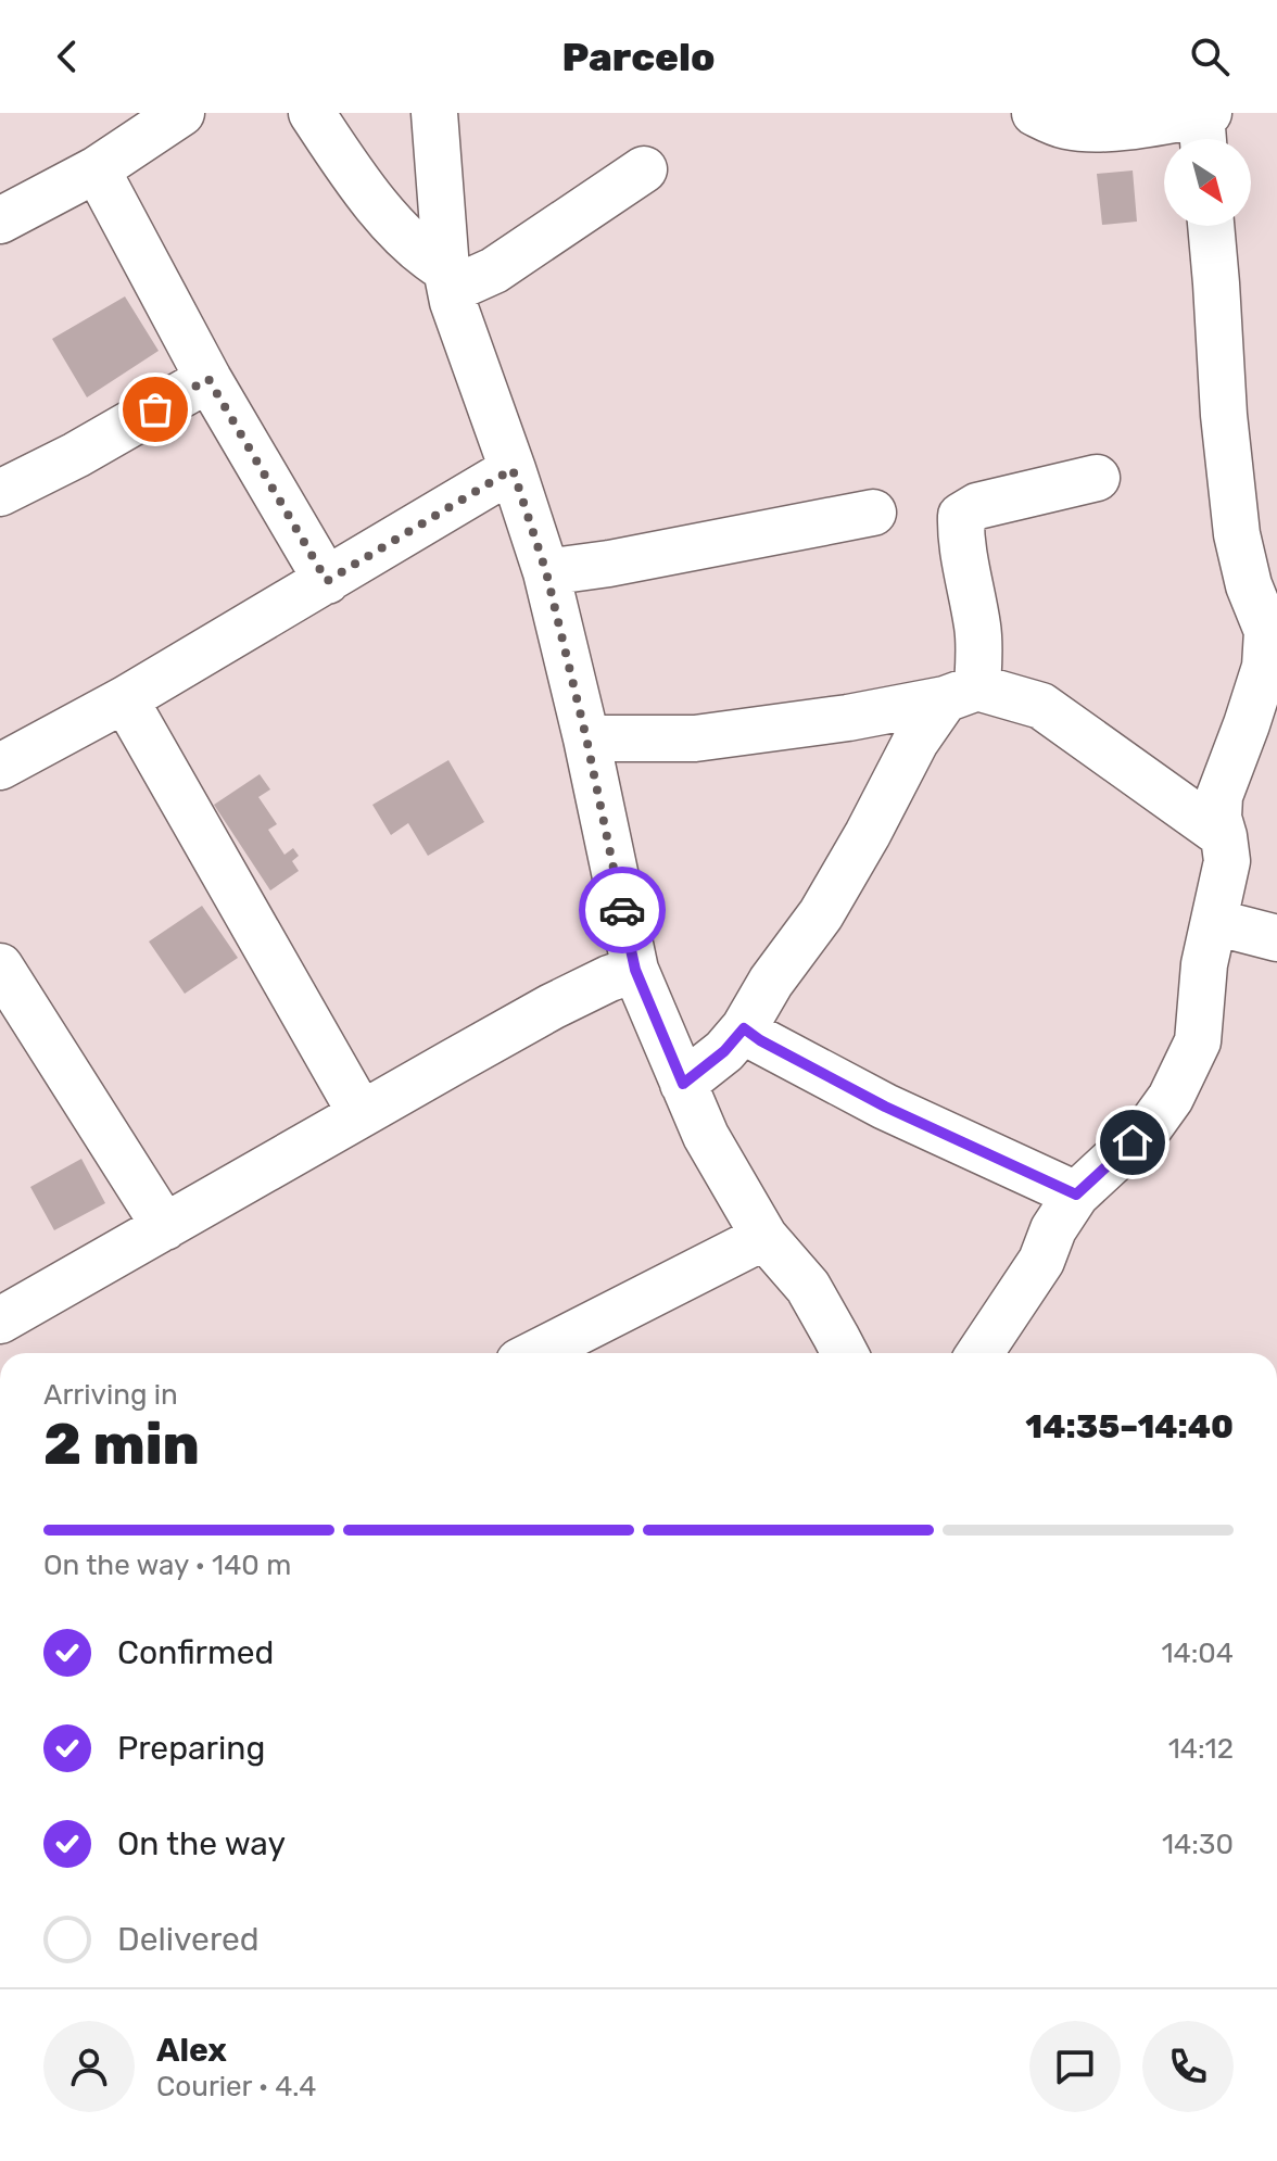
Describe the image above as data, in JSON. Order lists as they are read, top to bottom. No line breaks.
{"north":"bottom right","page":{"header":"Parcelo","heading":["2 min","Arriving in","14:35–14:40"],"panel":["Alex","Courier · 4.4"],"bar":"On the way · 140 m","list":[["Confirmed","14:04"],["Preparing","14:12"],["On the way","14:30"],"Delivered"]}}
